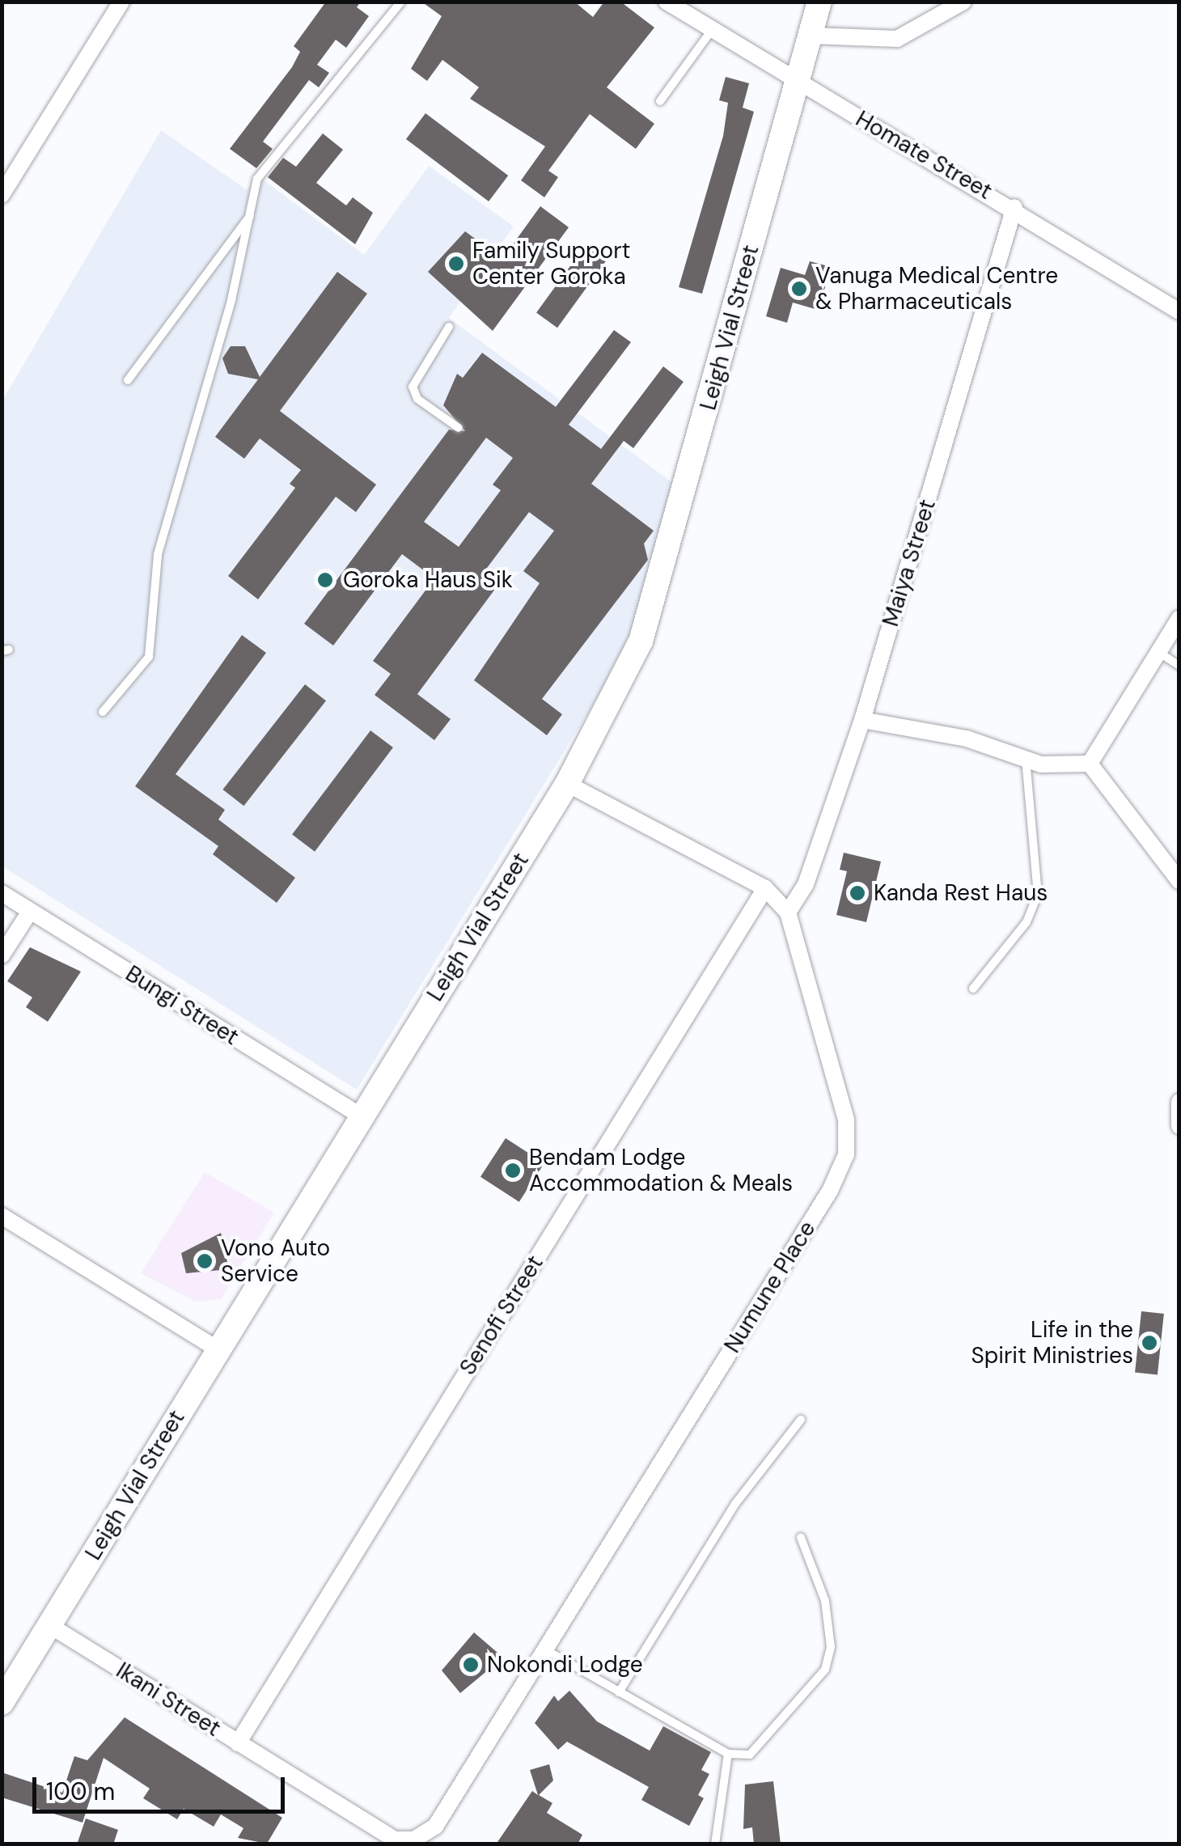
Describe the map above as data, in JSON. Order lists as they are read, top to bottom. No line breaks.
{"streets":{"street":["Homate Street","Leigh Vial Street","Maiya Street","Bungi Street","Numune Place","Senofi Street","Ikani Street"]},"crossings":[["Homate Street","Leigh Vial Street"],["Homate Street","Maiya Street"],["Leigh Vial Street","Bungi Street"],["Leigh Vial Street","Numune Place"],["Leigh Vial Street","Ikani Street"],["Maiya Street","Numune Place"],["Numune Place","Senofi Street"],["Numune Place","Ikani Street"],["Senofi Street","Ikani Street"]],"places":["Family Support Center Goroka","Vanuga Medical Centre & Pharmaceuticals","Goroka Haus Sik","Kanda Rest Haus","Bendam Lodge Accommodation & Meals","Vono Auto Service","Life in the Spirit Ministries","Nokondi Lodge"],"scale_bar":"100 m"}
